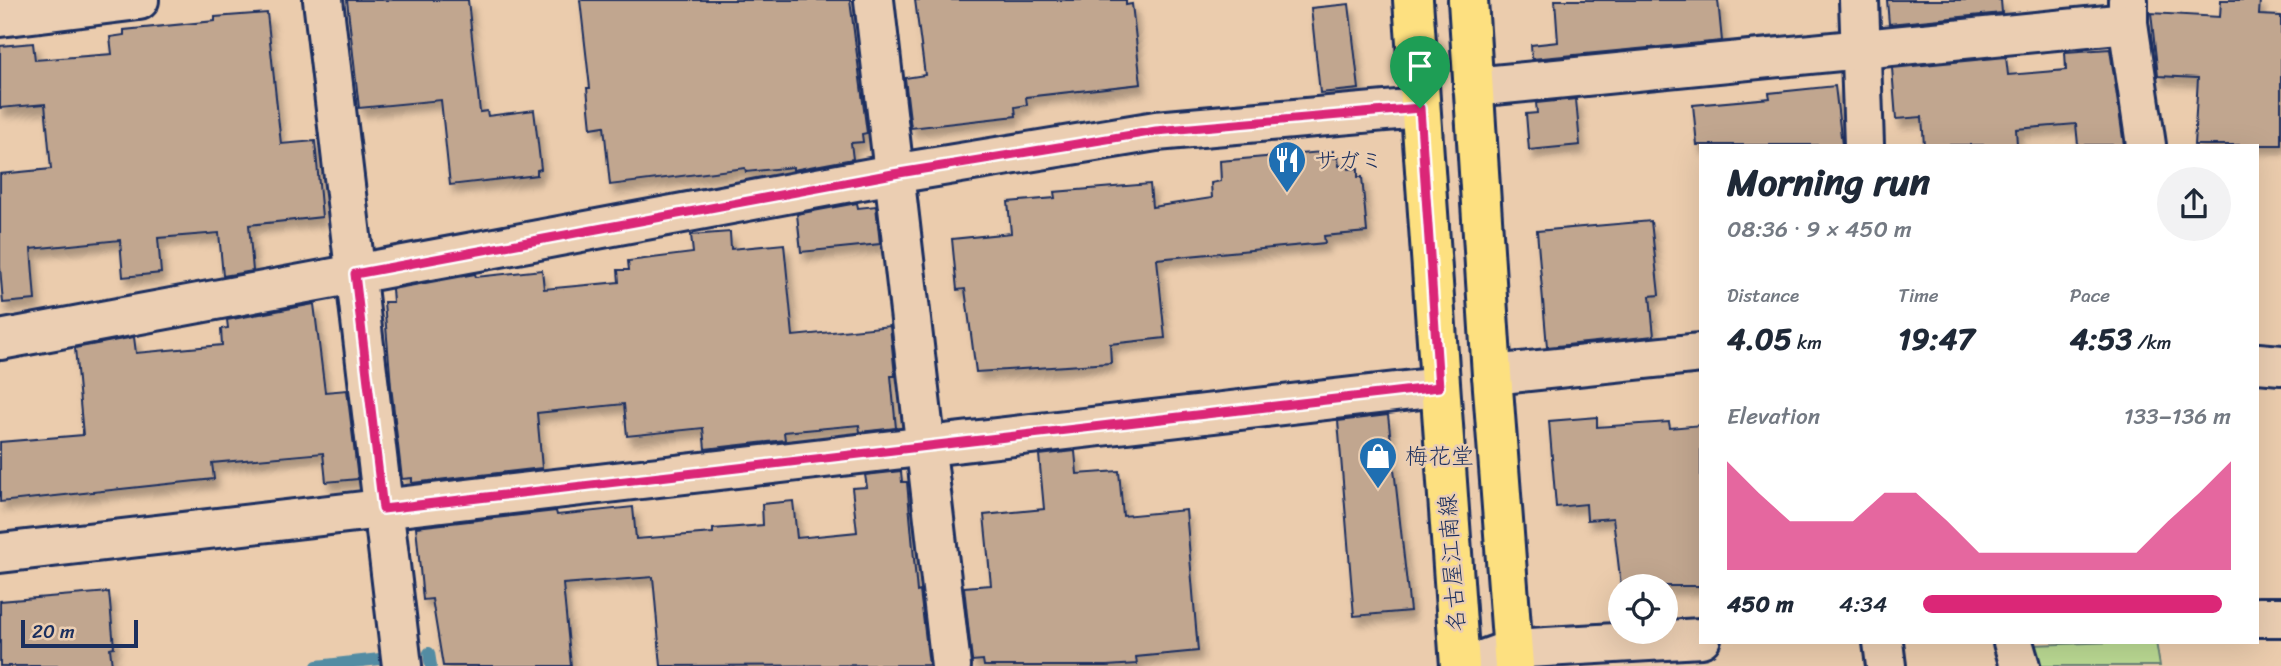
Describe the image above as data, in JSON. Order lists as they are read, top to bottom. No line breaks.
{"streets":{"main road":["名古屋江南線"]},"places":{"restaurant":["サガミ"],"shop":["梅花堂"]},"scale_bar":"20 m","page":{"heading":["Morning run","08:36 · 9 × 450 m"],"stats":[["Distance","4.05 km"],["Time","19:47"],["Pace","4:53 /km"]],"chart":["Elevation","133–136 m"],"list":[{"name":"450 m","note":"4:34"}],"scale":"20 m"}}
